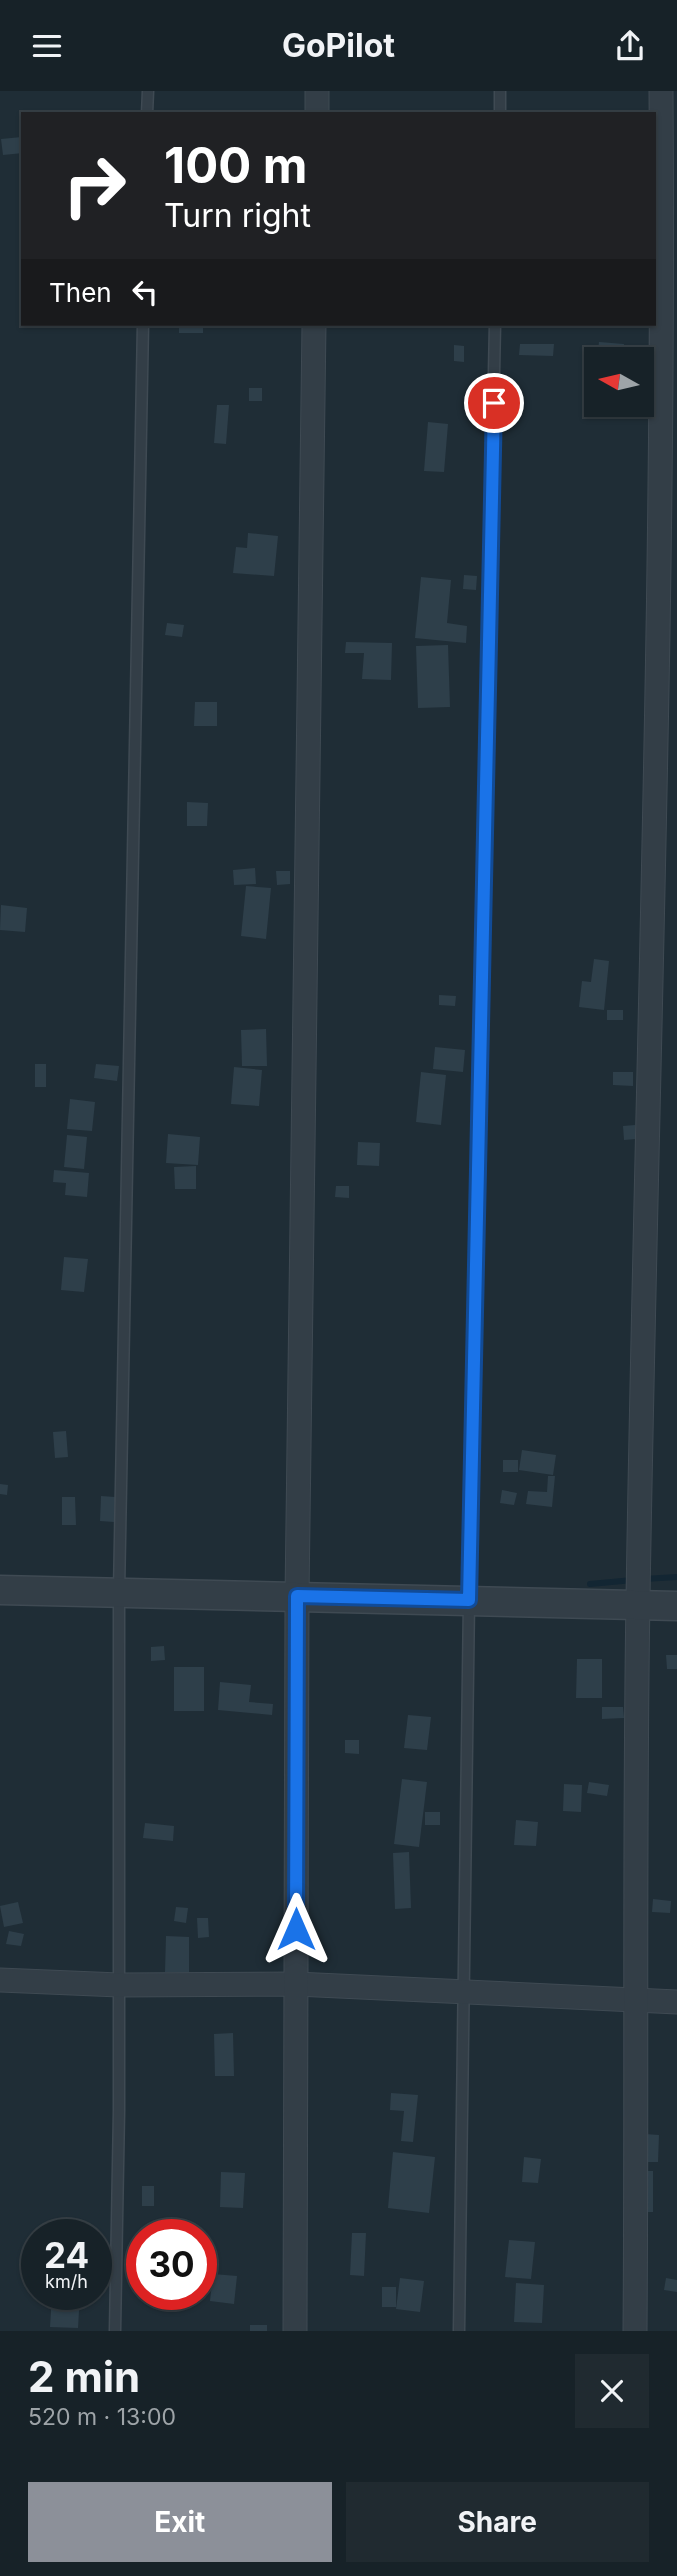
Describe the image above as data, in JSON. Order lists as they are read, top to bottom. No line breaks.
{"north":"left","page":{"header":"GoPilot","turn":["100 m","Turn right"],"then":"Then","speed":"24 km/h","limit":"30","heading":["2 min","520 m · 13:00"],"buttons":["Exit","Share"]}}
